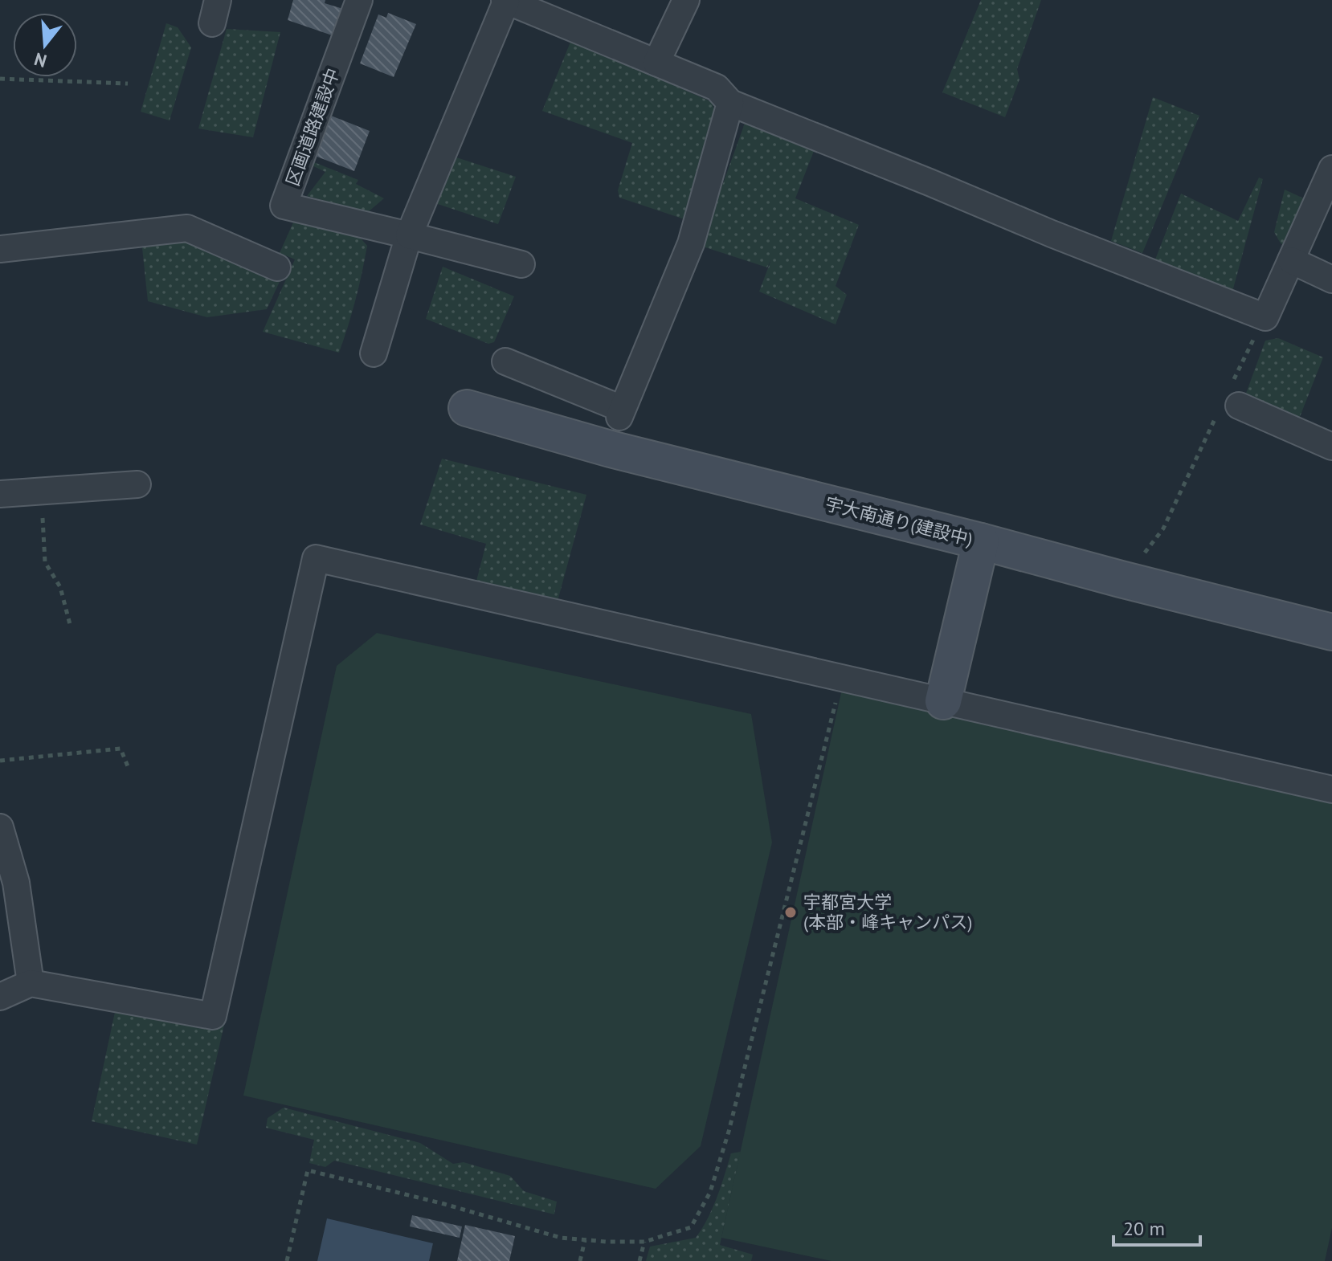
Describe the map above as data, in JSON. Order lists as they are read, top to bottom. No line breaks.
{"streets":{"street":["区画道路建設中","宇大南通り(建設中)"]},"places":["宇都宮大学 (本部・峰キャンパス)"],"scale_bar":"20 m","north":"bottom"}
